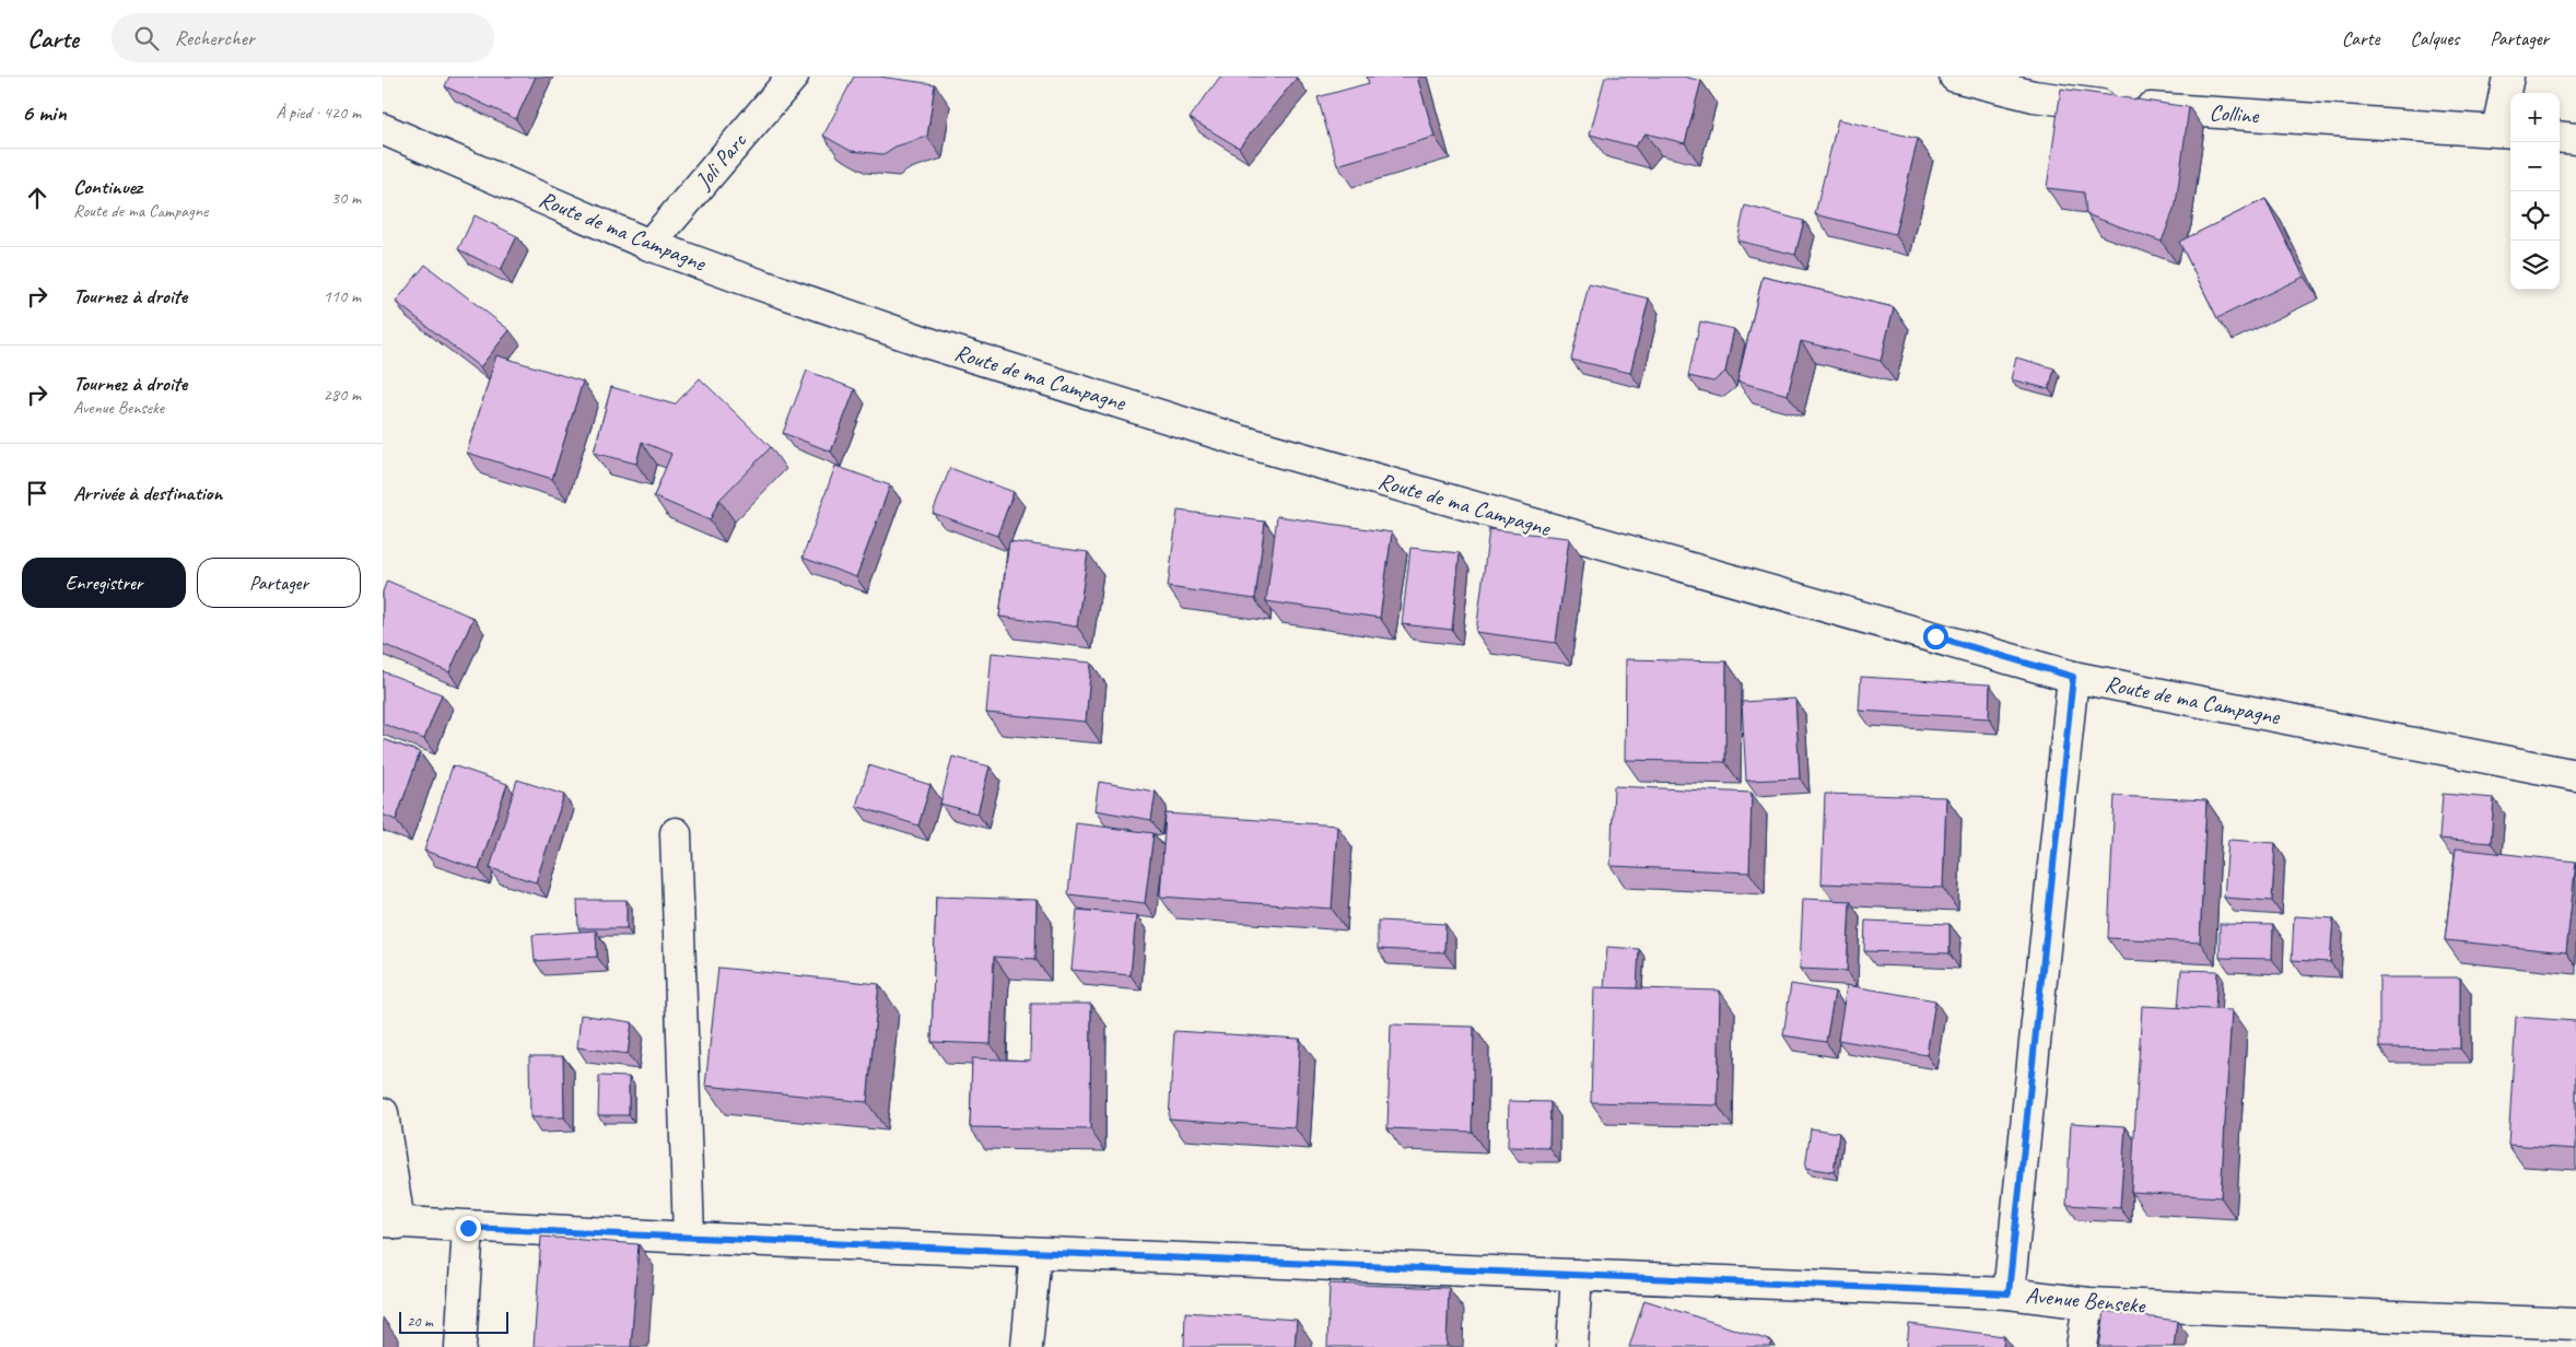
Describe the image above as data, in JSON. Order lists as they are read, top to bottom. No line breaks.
{"streets":{"street":["Colline","Joli Parc","Route de ma Campagne","Avenue Benseke"]},"crossings":[["Joli Parc","Route de ma Campagne"]],"scale_bar":"20 m","page":{"header":"Carte","search":"Rechercher","nav":["Carte","Calques","Partager"],"heading":["6 min","À pied · 420 m"],"map_buttons":["+","−"],"list":[["Continuez","Route de ma Campagne","30 m"],["Tournez à droite","110 m"],["Tournez à droite","Avenue Benseke","280 m"],"Arrivée à destination"],"buttons":["Enregistrer","Partager"],"scale":"20 m"}}
